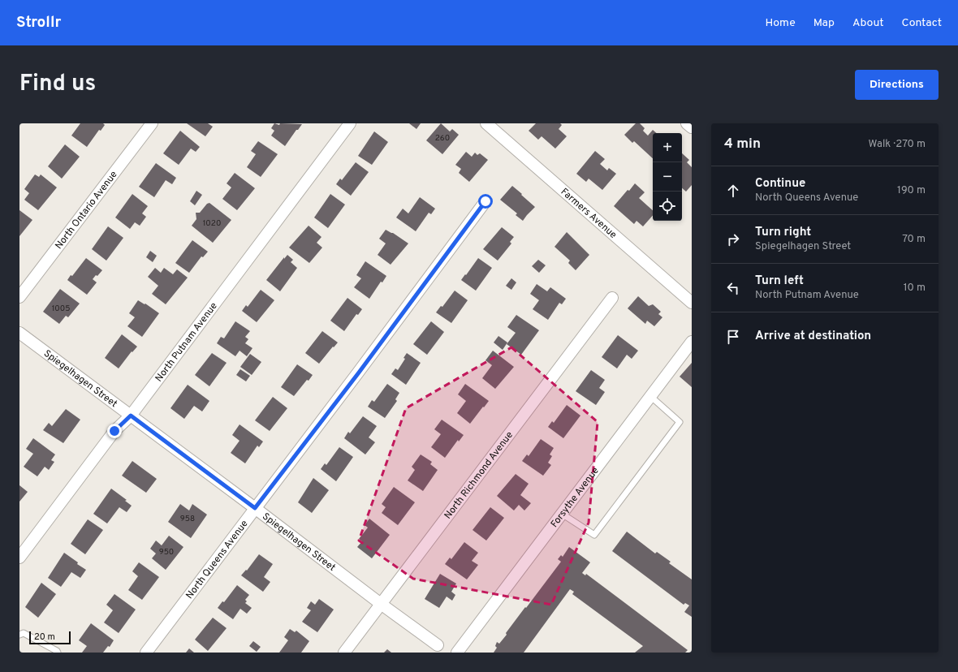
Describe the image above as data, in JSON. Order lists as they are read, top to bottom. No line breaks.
{"streets":{"street":["North Ontario Avenue","Farmers Avenue","North Putnam Avenue","Spiegelhagen Street","North Richmond Avenue","Forsythe Avenue","North Queens Avenue"]},"crossings":[["North Putnam Avenue","Spiegelhagen Street"],["Spiegelhagen Street","North Richmond Avenue"],["Spiegelhagen Street","North Queens Avenue"]],"house_numbers":["260","1020","1005","958","950"],"scale_bar":"20 m","page":{"header":"Strollr","nav":["Home","Map","About","Contact"],"title":"Find us","buttons":"Directions","heading":["4 min","Walk · 270 m"],"map_buttons":["+","−"],"list":[["Continue","North Queens Avenue","190 m"],["Turn right","Spiegelhagen Street","70 m"],["Turn left","North Putnam Avenue","10 m"],"Arrive at destination"],"scale":"20 m"}}
